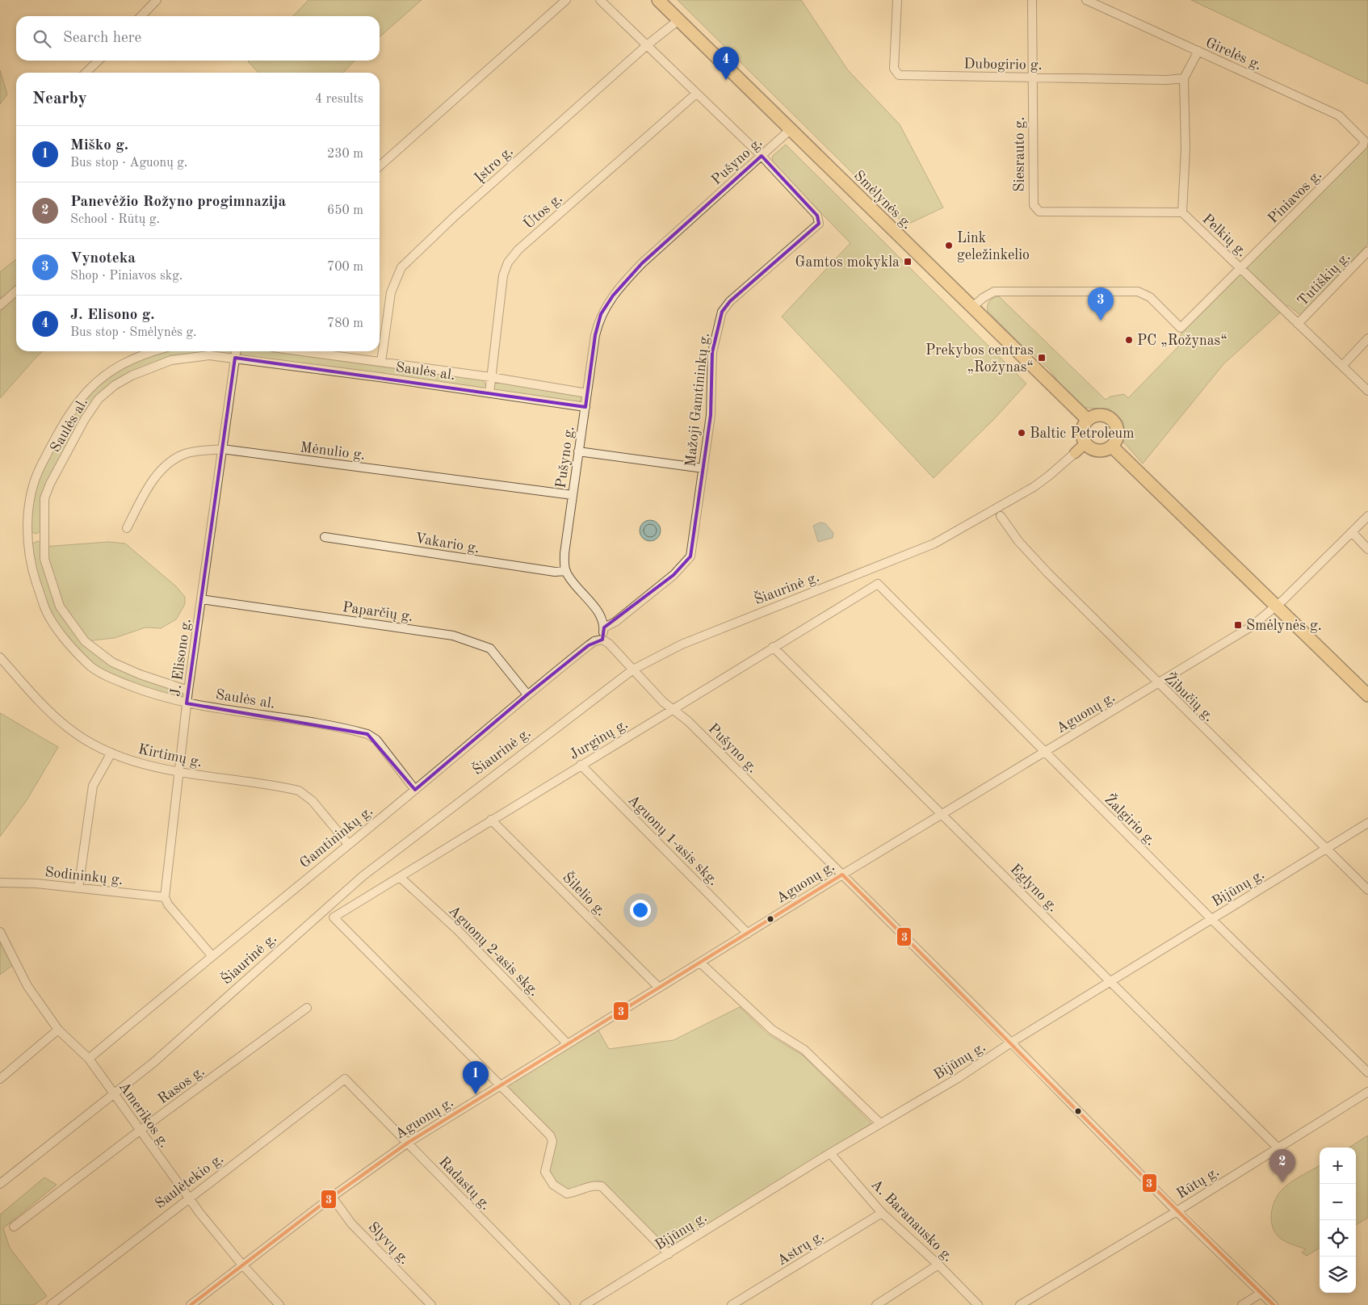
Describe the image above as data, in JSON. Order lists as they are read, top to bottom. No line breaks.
{"streets":{"highway":["Smėlynės g."],"main road":["Šiaurinė g."],"street":["Girelės g.","Dubogirio g.","Siesrauto g.","Pušyno g.","Įstro g.","Piniavos g.","Ūtos g.","Pelkių g.","Tutiškių g.","Saulės al.","Mažoji Gamtininkų g.","Mėnulio g.","Vakario g.","Paparčių g.","J. Elisono g.","Žibučių g.","Aguonų g.","Jurginų g.","Kirtimų g.","Žalgirio g.","Gamtininkų g.","Aguonų 1-asis skg.","Sodininkų g.","Eglyno g.","Bijūnų g.","Šilelio g.","Aguonų 2-asis skg.","Rasos g.","Amerikos g.","Saulėtekio g.","Rūtų g.","Radastų g.","A. Baranausko g.","Slyvų g.","Astrų g."]},"crossings":[["Girelės g.","Piniavos g."],["Girelės g.","Pelkių g."],["Dubogirio g.","Siesrauto g."],["Dubogirio g.","Pelkių g."],["Siesrauto g.","Pelkių g."],["Pušyno g.","Smėlynės g."],["Pušyno g.","Saulės al."],["Pušyno g.","Mažoji Gamtininkų g."],["Pušyno g.","Mėnulio g."],["Pušyno g.","Vakario g."],["Pušyno g.","Šiaurinė g."],["Pušyno g.","Aguonų g."],["Pušyno g.","Jurginų g."],["Pušyno g.","Gamtininkų g."],["Pušyno g.","Bijūnų g."],["Pušyno g.","Rūtų g."],["Įstro g.","Smėlynės g."],["Įstro g.","Saulės al."],["Įstro g.","Mažoji Gamtininkų g."],["Piniavos g.","Smėlynės g."],["Piniavos g.","Pelkių g."],["Smėlynės g.","Šiaurinė g."],["Ūtos g.","Saulės al."],["Ūtos g.","Mažoji Gamtininkų g."],["Pelkių g.","Tutiškių g."],["Saulės al.","J. Elisono g."],["Saulės al.","Gamtininkų g."],["Mėnulio g.","J. Elisono g."],["Šiaurinė g.","Amerikos g."],["Paparčių g.","J. Elisono g."],["Paparčių g.","Gamtininkų g."],["J. Elisono g.","Kirtimų g."],["J. Elisono g.","Sodininkų g."],["Žibučių g.","Aguonų g."],["Žibučių g.","Bijūnų g."],["Aguonų g.","Jurginų g."],["Aguonų g.","Žalgirio g."],["Aguonų g.","Aguonų 1-asis skg."],["Aguonų g.","Eglyno g."],["Aguonų g.","Šilelio g."],["Aguonų g.","Aguonų 2-asis skg."],["Aguonų g.","Amerikos g."],["Aguonų g.","Radastų g."],["Aguonų g.","Slyvų g."],["Jurginų g.","Žalgirio g."],["Jurginų g.","Aguonų 1-asis skg."],["Jurginų g.","Eglyno g."],["Jurginų g.","Šilelio g."],["Jurginų g.","Aguonų 2-asis skg."],["Kirtimų g.","Gamtininkų g."],["Žalgirio g.","Bijūnų g."],["Gamtininkų g.","Amerikos g."],["Eglyno g.","Bijūnų g."],["Eglyno g.","Rūtų g."],["Bijūnų g.","A. Baranausko g."],["Rasos g.","Amerikos g."],["Amerikos g.","Saulėtekio g."],["Saulėtekio g.","Radastų g."],["A. Baranausko g.","Astrų g."]],"places":{"other":["Link geležinkelio","PC „Rožynas“","Baltic Petroleum"],"transit":["Gamtos mokykla","Prekybos centras „Rožynas“","Smėlynės g."]},"lines":["transit line 3"],"page":{"search":"Search here","pins":["4","3","1","2"],"heading":["Nearby","4 results"],"list":[{"mark":"1","name":"Miško g.","note":"Bus stop · Aguonų g.","value":"230 m"},{"mark":"2","name":"Panevėžio Rožyno progimnazija","note":"School · Rūtų g.","value":"650 m"},{"mark":"3","name":"Vynoteka","note":"Shop · Piniavos skg.","value":"700 m"},{"mark":"4","name":"J. Elisono g.","note":"Bus stop · Smėlynės g.","value":"780 m"}],"map_buttons":["+","−"]}}
